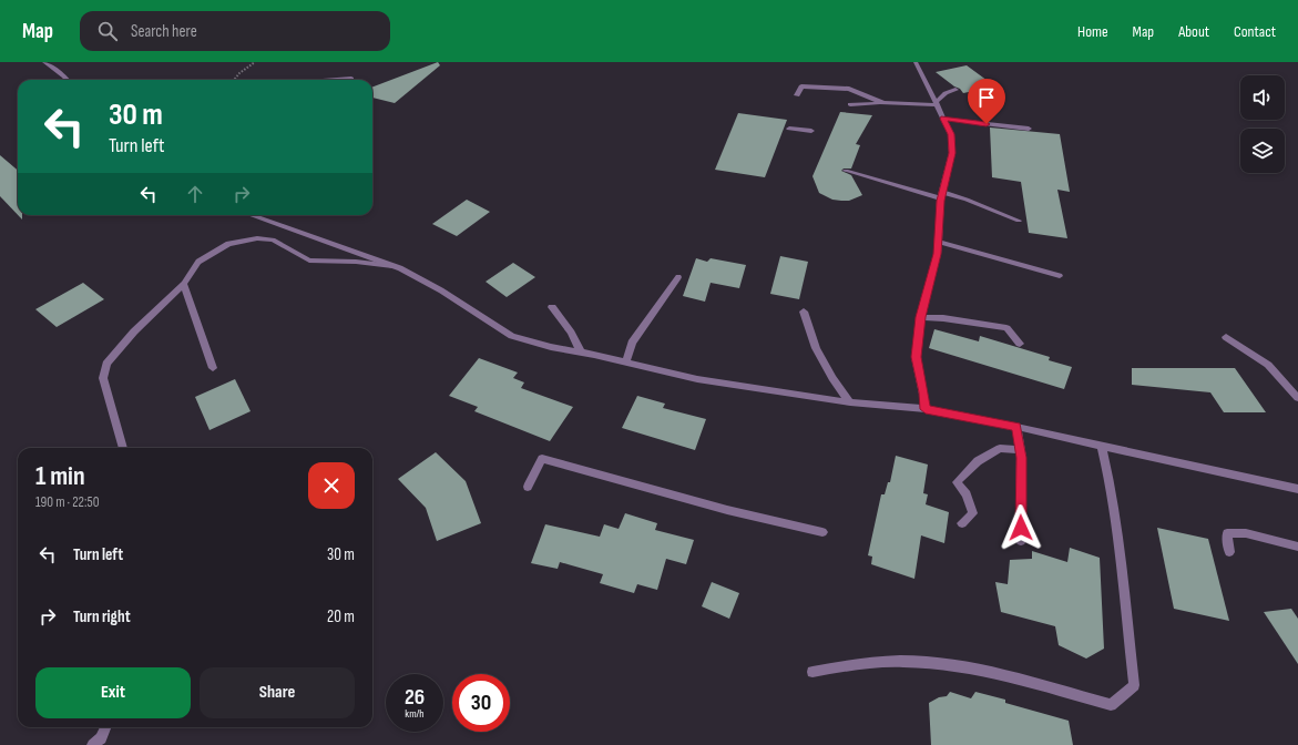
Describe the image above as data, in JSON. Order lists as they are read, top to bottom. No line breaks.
{"page":{"header":"Map","search":"Search here","nav":["Home","Map","About","Contact"],"turn":["30 m","Turn left"],"heading":["1 min","190 m · 22:50"],"list":[{"name":"Turn left","value":"30 m"},{"name":"Turn right","value":"20 m"}],"buttons":["Exit","Share"],"speed":"26 km/h","limit":"30"}}
